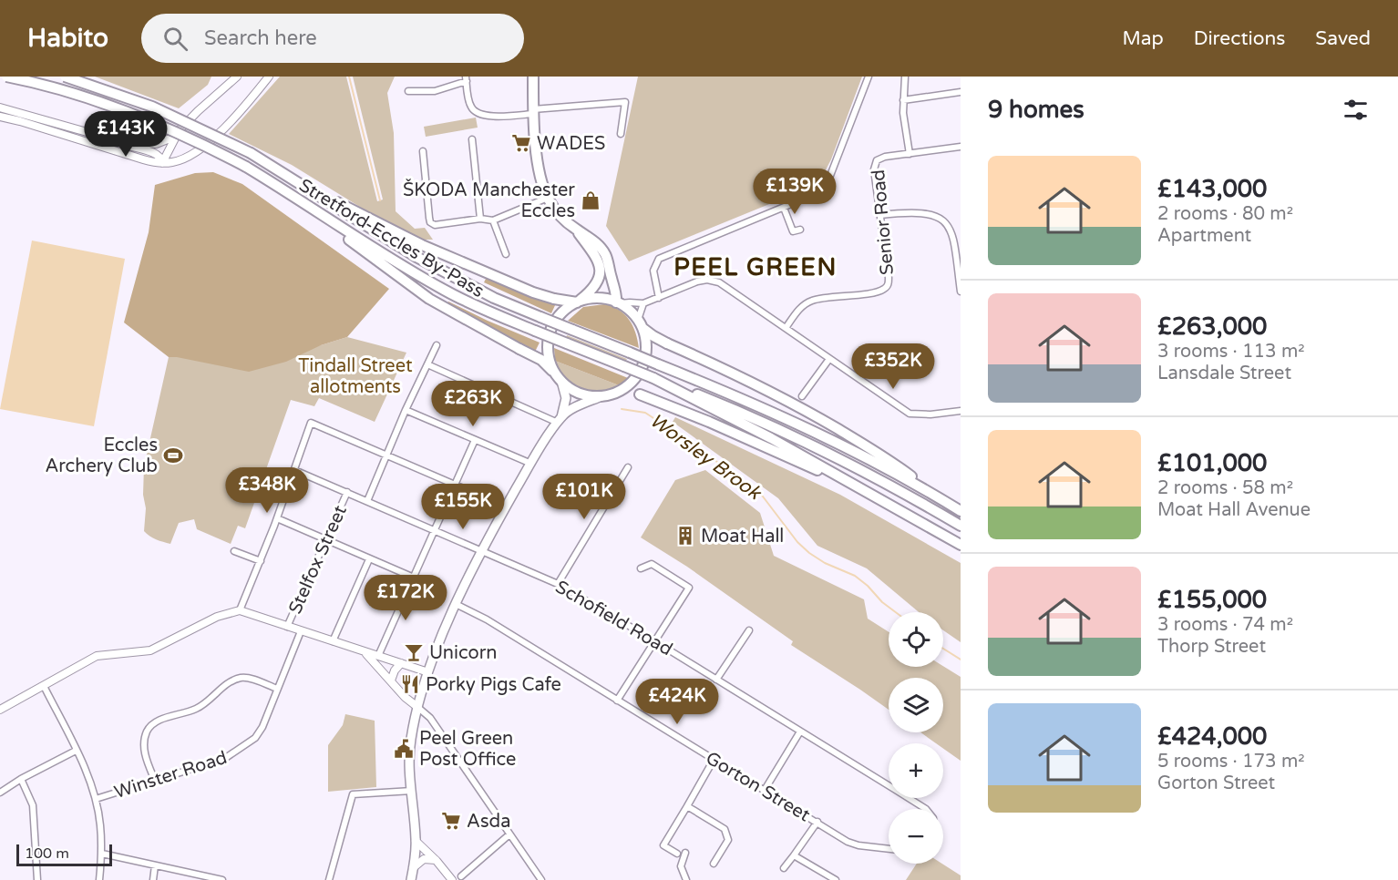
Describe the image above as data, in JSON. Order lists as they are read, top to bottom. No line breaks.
{"streets":{"highway":["Stretford-Eccles By-Pass"],"street":["Senior Road","Stelfox Street","Schofield Road","Winster Road","Gorton Street"]},"crossings":[["Stelfox Street","Schofield Road"]],"districts":["PEEL GREEN"],"water":["Worsley Brook"],"parks":["Tindall Street allotments"],"places":{"supermarket":["WADES","Asda"],"shop":["ŠKODA Manchester Eccles"],"sports":["Eccles Archery Club"],"building":["Moat Hall"],"bar":["Unicorn"],"restaurant":["Porky Pigs Cafe"],"public building":["Peel Green Post Office"]},"scale_bar":"100 m","page":{"header":"Habito","search":"Search here","nav":["Map","Directions","Saved"],"heading":"9 homes","price":["£143K","£139K","£352K","£263K","£348K","£101K","£155K","£172K","£424K"],"list":[{"name":"£143,000","note":"2 rooms · 80 m² · Apartment"},{"name":"£263,000","note":"3 rooms · 113 m² · Lansdale Street"},{"name":"£101,000","note":"2 rooms · 58 m² · Moat Hall Avenue"},{"name":"£155,000","note":"3 rooms · 74 m² · Thorp Street"},{"name":"£424,000","note":"5 rooms · 173 m² · Gorton Street"}],"map_buttons":["+","−"],"scale":"100 m"}}
